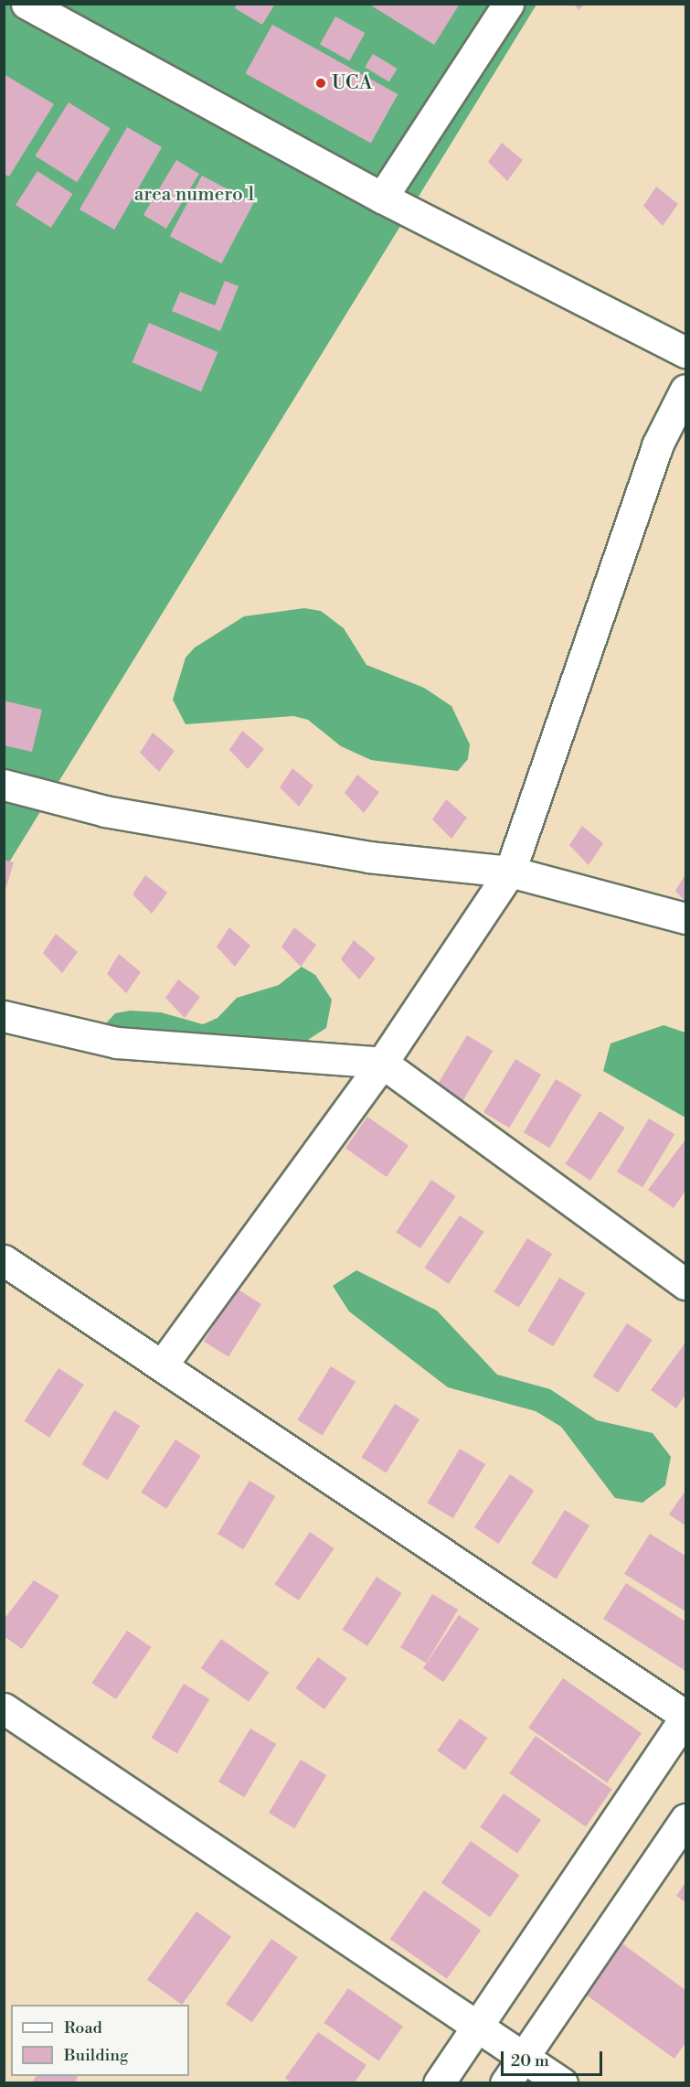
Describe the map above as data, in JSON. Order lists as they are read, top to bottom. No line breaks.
{"parks":["area numero 1"],"places":["UCA"],"legend":["Road","Building"],"scale_bar":"20 m"}
